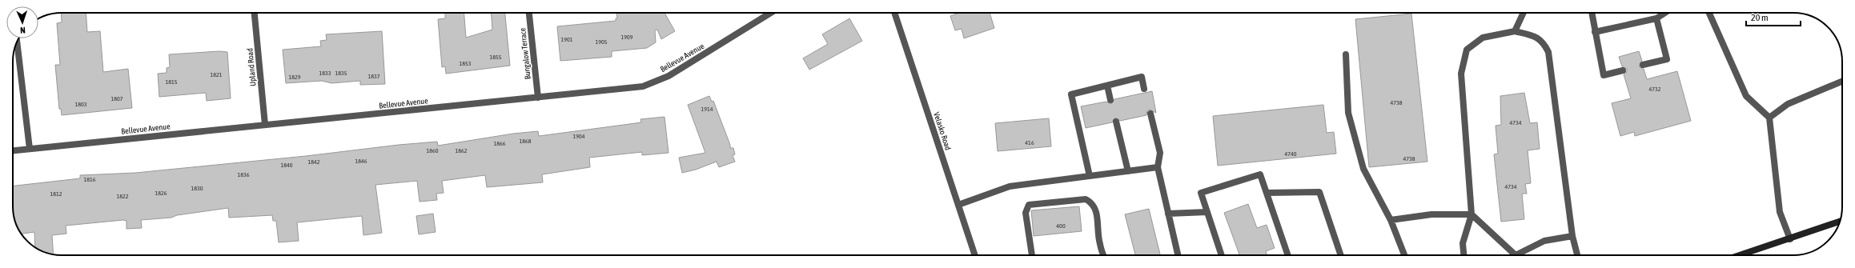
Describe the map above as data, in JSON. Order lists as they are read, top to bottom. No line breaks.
{"streets":{"street":["Bungalow Terrace","Bellevue Avenue","Upland Road","Velasko Road"]},"crossings":[["Bungalow Terrace","Bellevue Avenue"],["Bellevue Avenue","Upland Road"]],"house_numbers":["1909","1901","1905","1855","1853","1833","1835","1821","1837","1829","1815","4732","1807","4738","1803","1914","4734","1904","1868","416","1866","1860","1862","4740","4738","1846","1842","1840","1836","1816","4734","1830","1826","1812","1822","400"],"scale_bar":"20 m","north":"bottom"}
